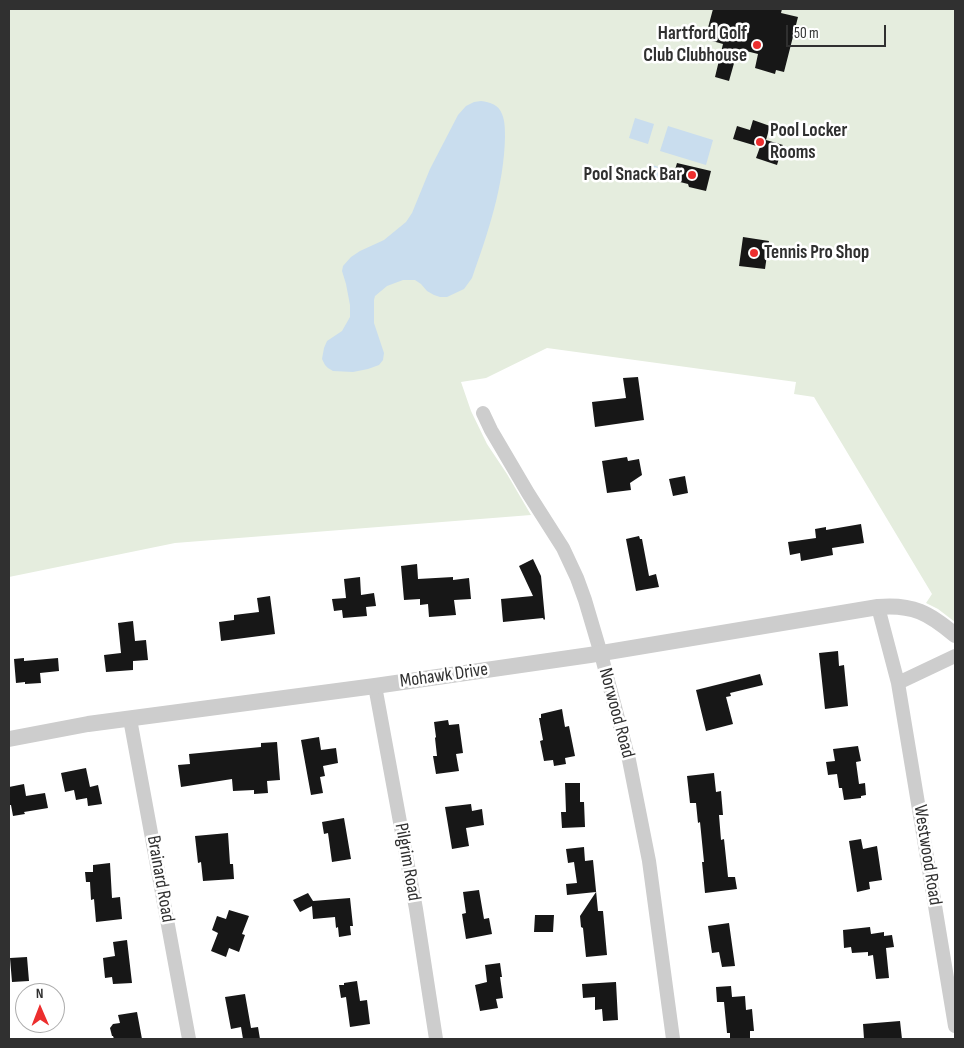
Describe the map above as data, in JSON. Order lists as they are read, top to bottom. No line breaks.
{"streets":{"street":["Mohawk Drive","Norwood Road","Westwood Road","Pilgrim Road","Brainard Road"]},"crossings":[["Mohawk Drive","Norwood Road"],["Mohawk Drive","Westwood Road"],["Mohawk Drive","Pilgrim Road"],["Mohawk Drive","Brainard Road"]],"places":["Hartford Golf Club Clubhouse","Pool Locker Rooms","Pool Snack Bar","Tennis Pro Shop"],"scale_bar":"50 m","north":"top"}
